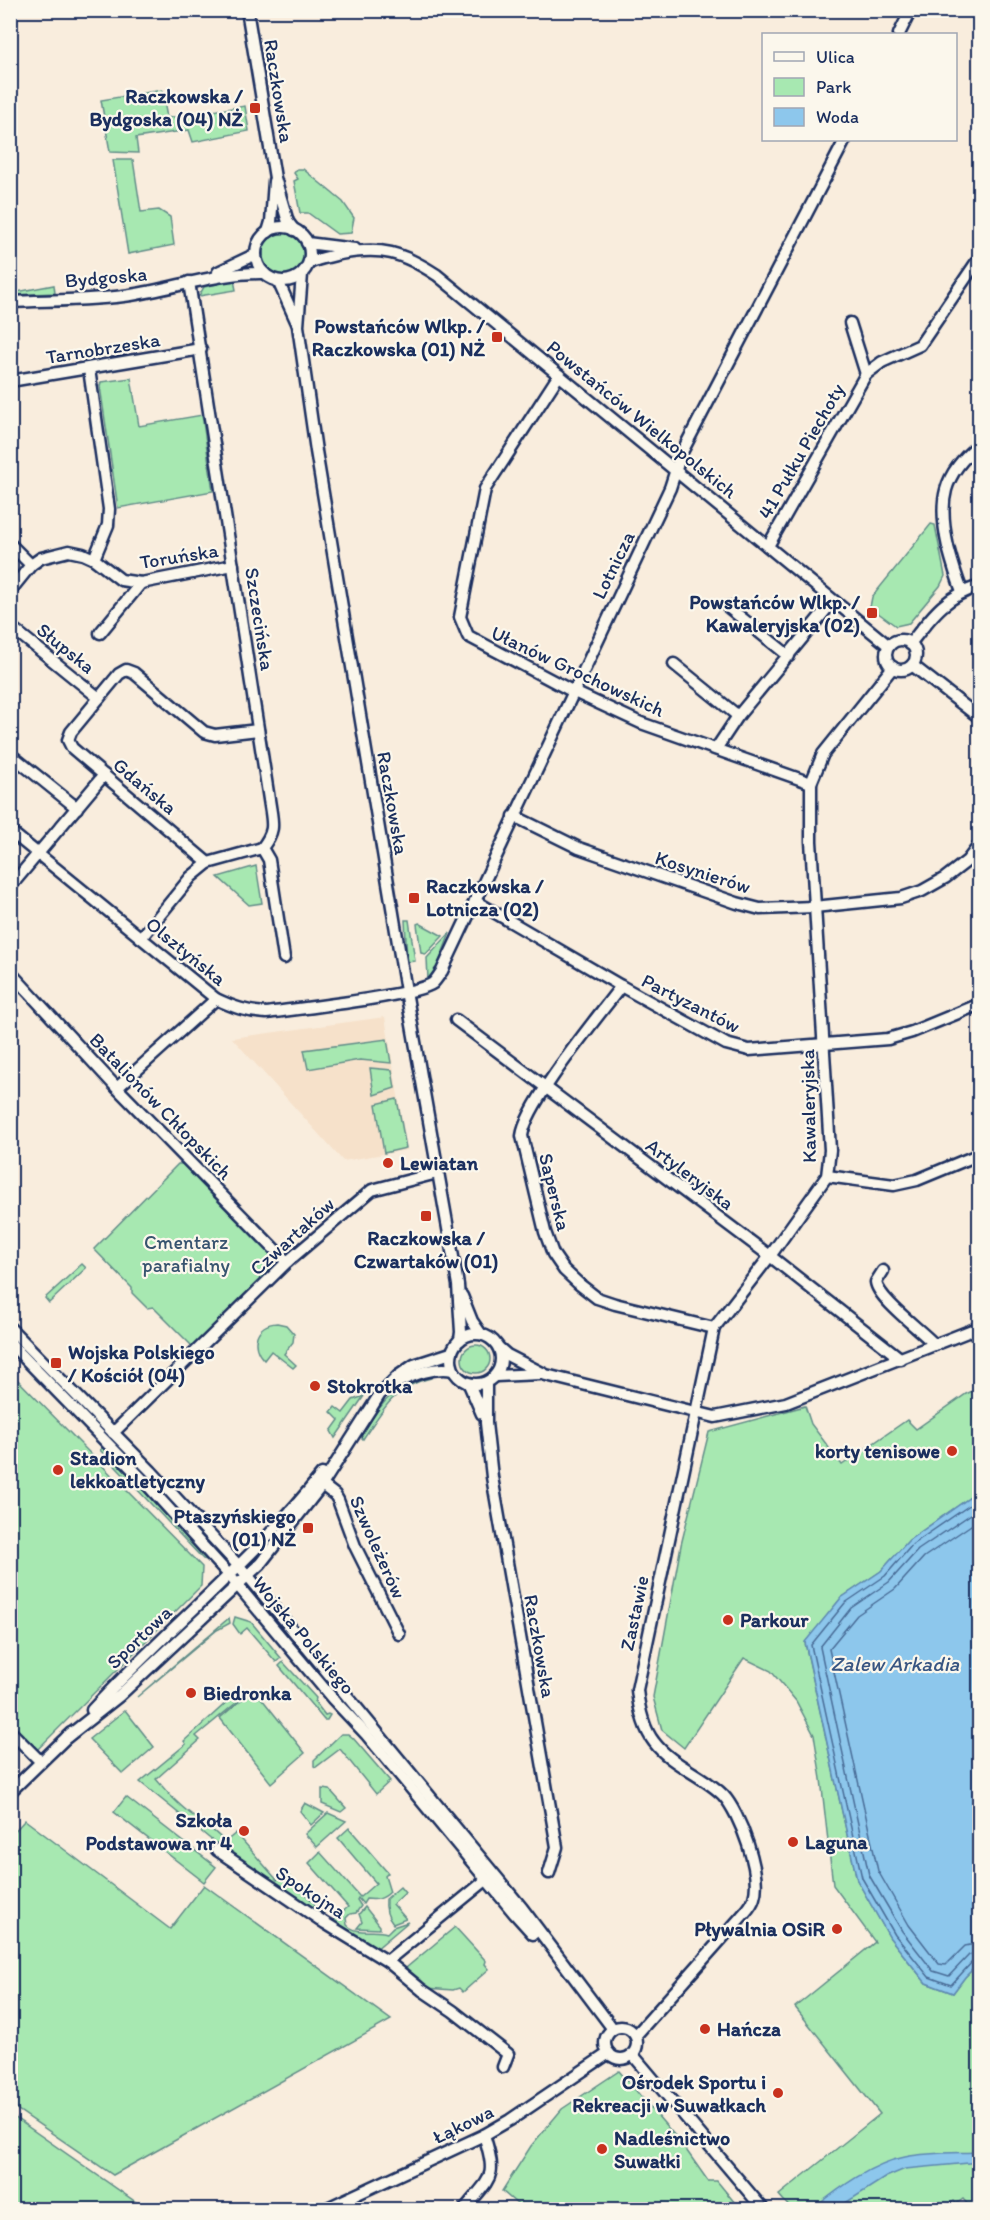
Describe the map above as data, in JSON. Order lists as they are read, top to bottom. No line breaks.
{"streets":{"street":["Raczkowska","Bydgoska","Tarnobrzeska","Powstańców Wielkopolskich","41 Pułku Piechoty","Toruńska","Lotnicza","Szczecińska","Słupska","Ułanów Grochowskich","Gdańska","Kosynierów","Olsztyńska","Partyzantów","Batalionów Chłopskich","Kawaleryjska","Artyleryjska","Saperska","Czwartaków","Szwoleżerów","Zastawie","Wojska Polskiego","Sportowa","Spokojna","Łąkowa"]},"crossings":[["Raczkowska","Bydgoska"],["Raczkowska","Powstańców Wielkopolskich"],["Raczkowska","Lotnicza"],["Raczkowska","Olsztyńska"],["Raczkowska","Czwartaków"],["Bydgoska","Powstańców Wielkopolskich"],["Bydgoska","Szczecińska"],["Tarnobrzeska","Szczecińska"],["Powstańców Wielkopolskich","41 Pułku Piechoty"],["Powstańców Wielkopolskich","Lotnicza"],["Powstańców Wielkopolskich","Ułanów Grochowskich"],["Powstańców Wielkopolskich","Kawaleryjska"],["Toruńska","Szczecińska"],["Lotnicza","Ułanów Grochowskich"],["Lotnicza","Kosynierów"],["Lotnicza","Olsztyńska"],["Lotnicza","Partyzantów"],["Słupska","Gdańska"],["Ułanów Grochowskich","Kawaleryjska"],["Kosynierów","Kawaleryjska"],["Partyzantów","Kawaleryjska"],["Partyzantów","Saperska"],["Batalionów Chłopskich","Czwartaków"],["Kawaleryjska","Artyleryjska"],["Kawaleryjska","Saperska"],["Kawaleryjska","Zastawie"],["Artyleryjska","Saperska"],["Czwartaków","Wojska Polskiego"],["Szwoleżerów","Sportowa"],["Zastawie","Łąkowa"],["Wojska Polskiego","Sportowa"]],"water":["Zalew Arkadia"],"parks":["Cmentarz parafialny"],"places":{"transit":["Raczkowska / Bydgoska (04) NŻ","Powstańców Wlkp. / Raczkowska (01) NŻ","Powstańców Wlkp. / Kawaleryjska (02)","Raczkowska / Lotnicza (02)","Raczkowska / Czwartaków (01)","Wojska Polskiego / Kościół (04)","Ptaszyńskiego (01) NŻ"],"other":["Lewiatan","Stokrotka","korty tenisowe","Stadion lekkoatletyczny","Parkour","Biedronka","Szkoła Podstawowa nr 4","Laguna","Pływalnia OSiR","Hańcza","Ośrodek Sportu i Rekreacji w Suwałkach","Nadleśnictwo Suwałki"]},"legend":["Ulica","Park","Woda"]}
